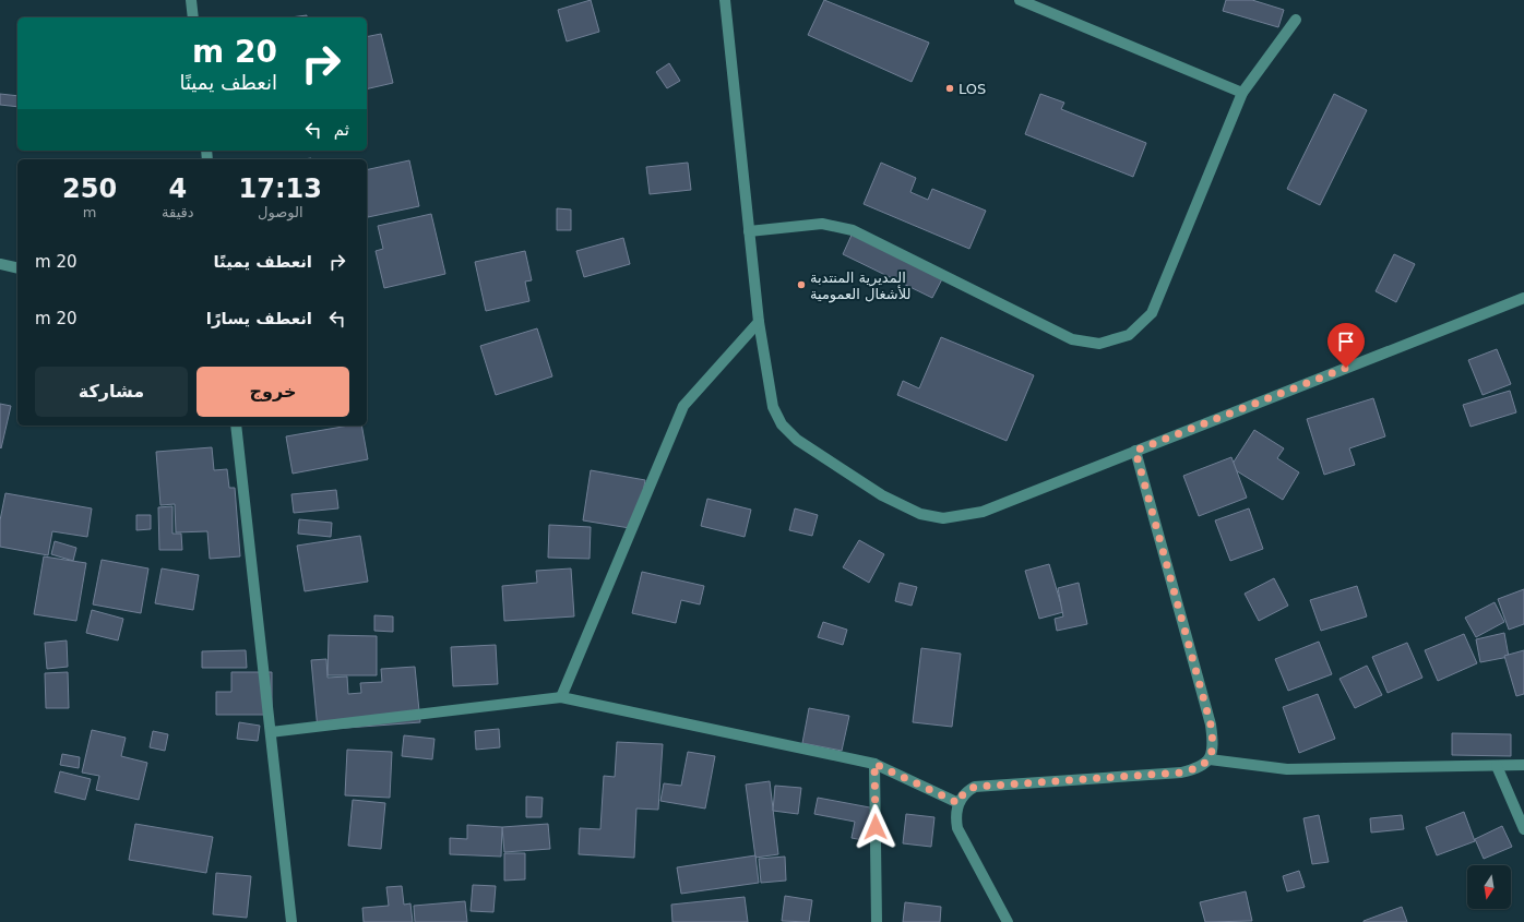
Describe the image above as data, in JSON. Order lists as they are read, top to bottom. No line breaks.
{"places":["LOS","المديرية المنتدبة للأشغال العمومية"],"north":"bottom","page":{"turn":["20 m","انعطف يمينًا"],"then":"ثم","eta":["17:13","الوصول","4","دقيقة","250","m"],"list":[{"name":"انعطف يمينًا","value":"20 m"},{"name":"انعطف يسارًا","value":"20 m"}],"buttons":["خروج","مشاركة"]}}
